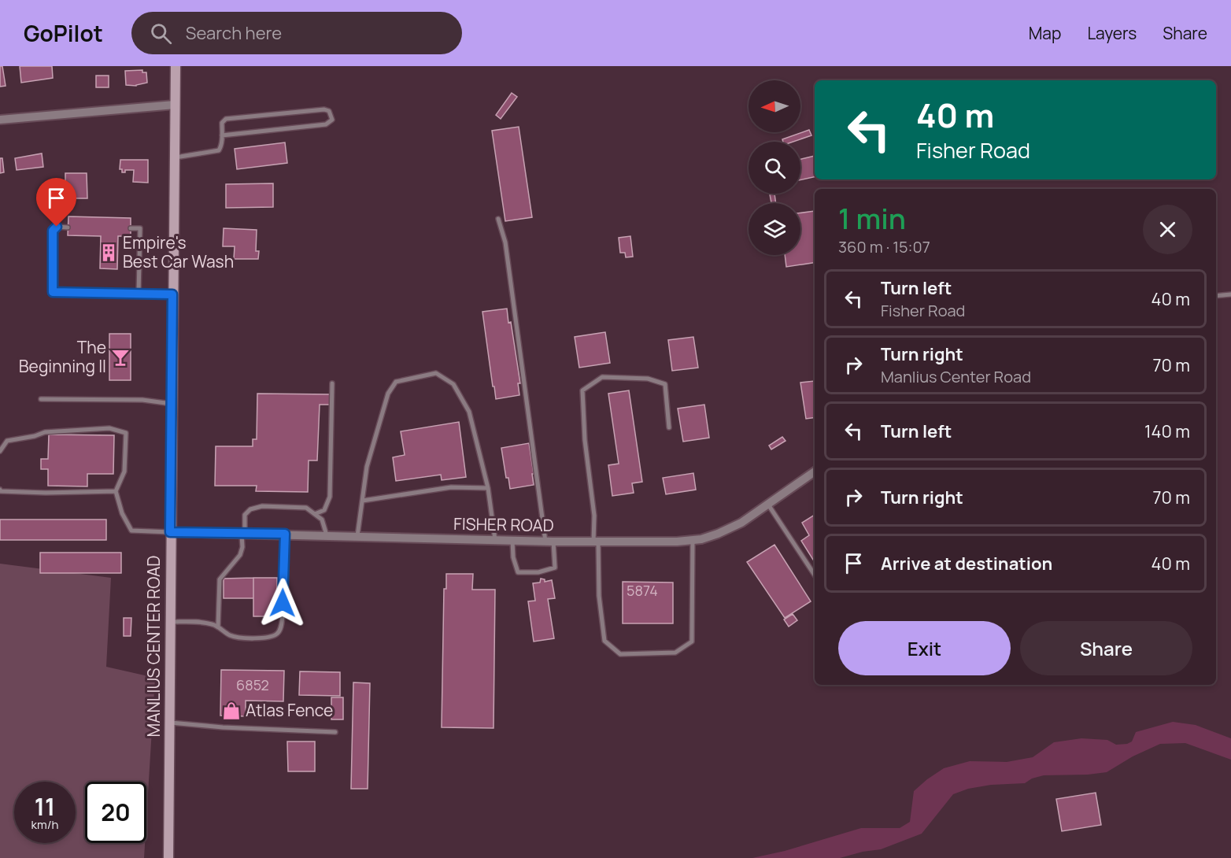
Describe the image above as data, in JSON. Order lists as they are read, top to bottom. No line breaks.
{"streets":{"main road":["MANLIUS CENTER ROAD"],"street":["FISHER ROAD"]},"crossings":[["FISHER ROAD","MANLIUS CENTER ROAD"]],"places":{"building":["Empire's Best Car Wash"],"bar":["The Beginning II"],"shop":["Atlas Fence"]},"house_numbers":["5874","6852"],"north":"left","page":{"header":"GoPilot","search":"Search here","nav":["Map","Layers","Share"],"turn":["40 m","Fisher Road"],"heading":["1 min","360 m · 15:07"],"list":[{"name":"Turn left","note":"Fisher Road","value":"40 m"},{"name":"Turn right","note":"Manlius Center Road","value":"70 m"},{"name":"Turn left","value":"140 m"},{"name":"Turn right","value":"70 m"},{"name":"Arrive at destination","value":"40 m"}],"buttons":["Exit","Share"],"speed":"11 km/h","limit":"20"}}
